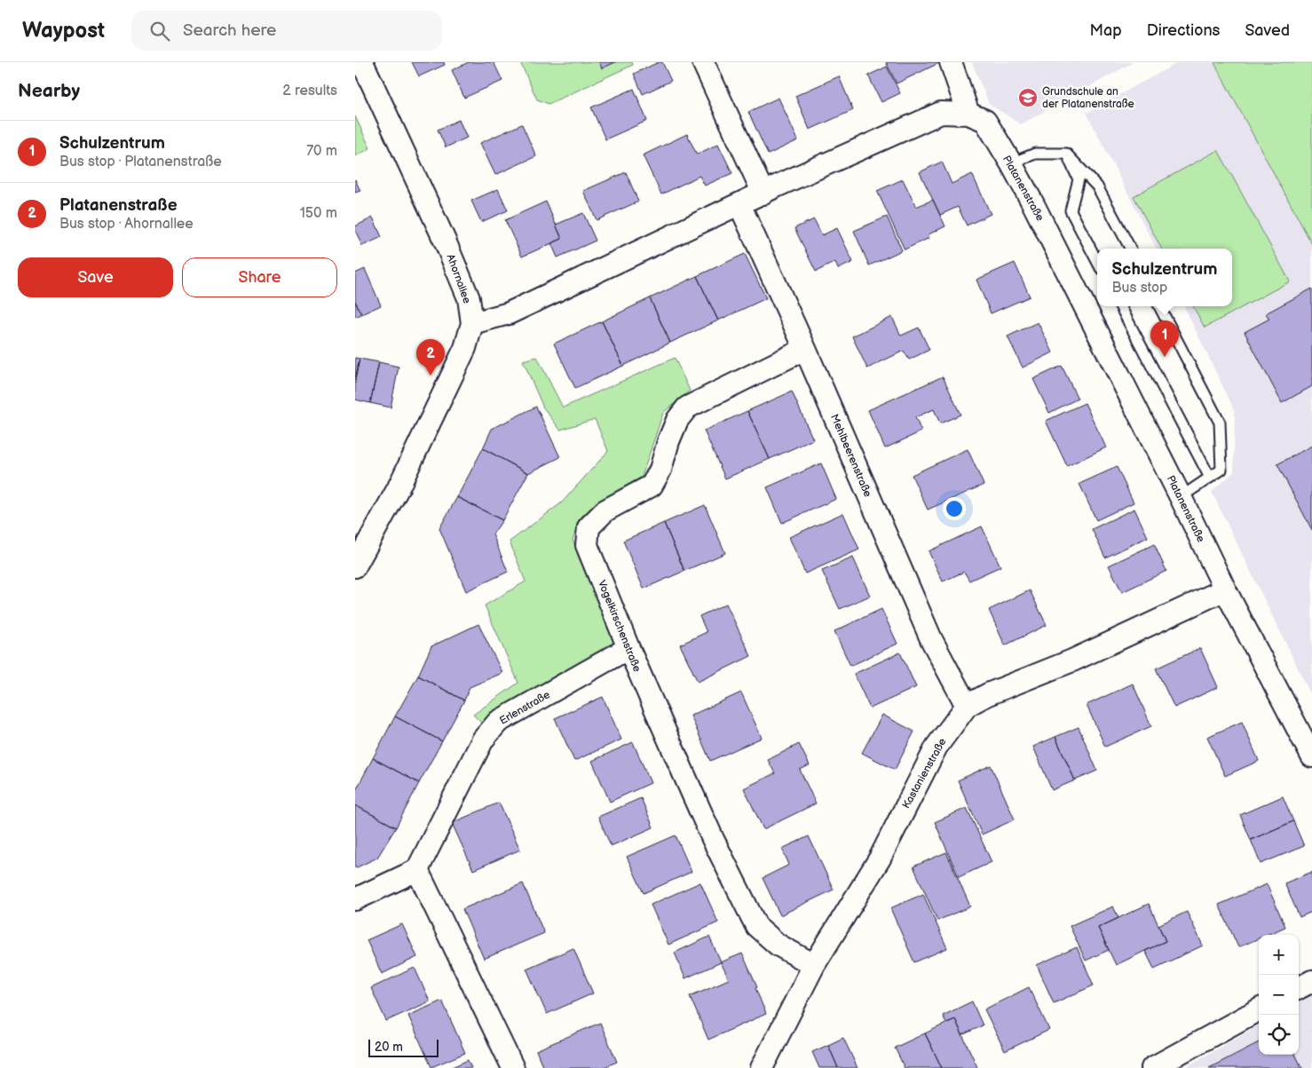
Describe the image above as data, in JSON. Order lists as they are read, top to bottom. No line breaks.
{"streets":{"street":["Platanenstraße","Ahornallee","Mehlbeerenstraße","Vogelkirschenstraße","Erlenstraße","Kastanienstraße"]},"crossings":[["Platanenstraße","Ahornallee"],["Platanenstraße","Mehlbeerenstraße"],["Platanenstraße","Kastanienstraße"],["Mehlbeerenstraße","Vogelkirschenstraße"],["Mehlbeerenstraße","Kastanienstraße"],["Vogelkirschenstraße","Erlenstraße"],["Vogelkirschenstraße","Kastanienstraße"]],"places":{"school or university":["Grundschule an der Platanenstraße"]},"scale_bar":"20 m","page":{"header":"Waypost","search":"Search here","nav":["Map","Directions","Saved"],"heading":["Nearby","2 results"],"list":[{"mark":"1","name":"Schulzentrum","note":"Bus stop · Platanenstraße","value":"70 m"},{"mark":"2","name":"Platanenstraße","note":"Bus stop · Ahornallee","value":"150 m"}],"buttons":["Save","Share"],"popup":["Schulzentrum","Bus stop"],"pins":["1","2"],"map_buttons":["+","−"],"scale":"20 m"}}
